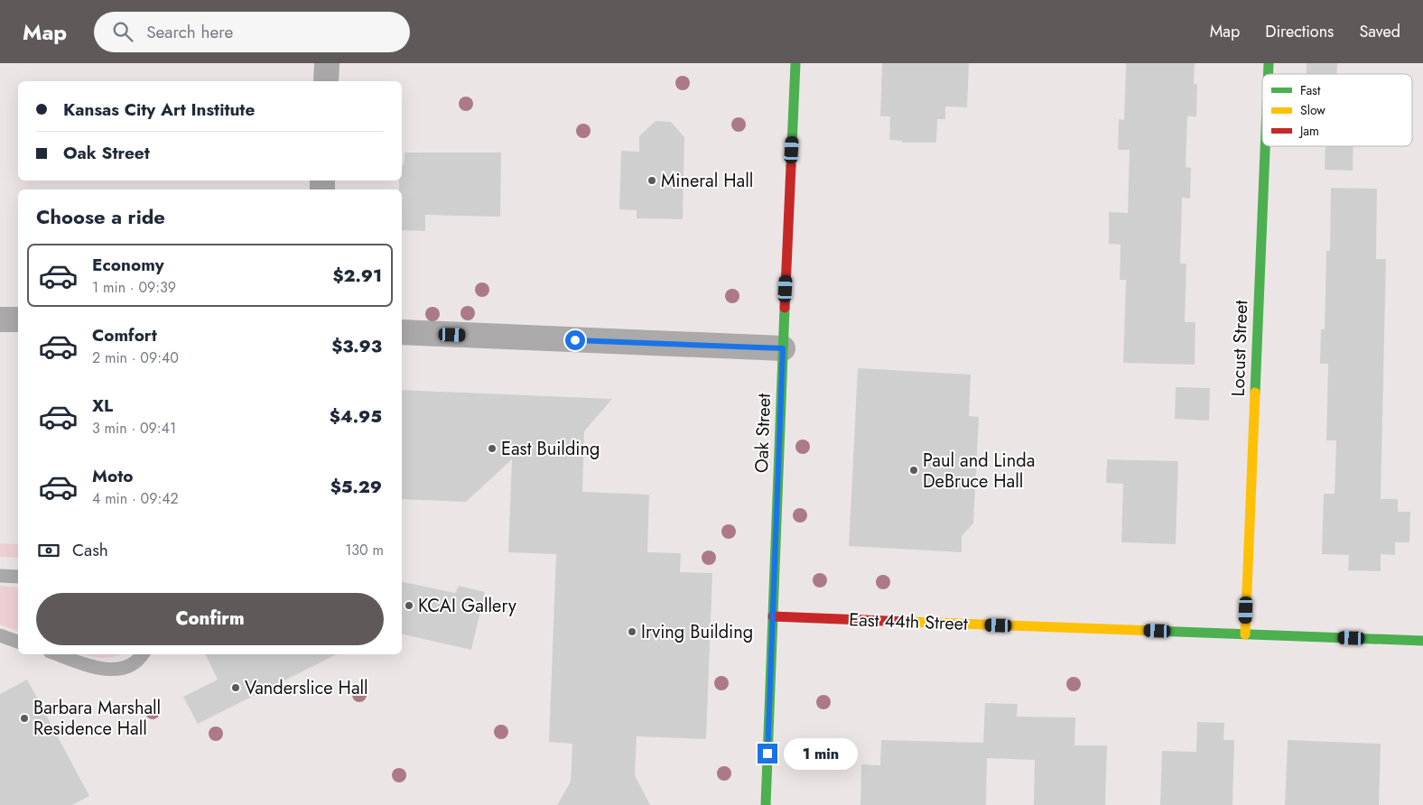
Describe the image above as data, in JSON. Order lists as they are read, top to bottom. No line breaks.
{"streets":{"street":["Locust Street","Oak Street","East 44th Street"]},"crossings":[["Locust Street","East 44th Street"],["Oak Street","East 44th Street"]],"places":["Mineral Hall","East Building","Paul and Linda DeBruce Hall","KCAI Gallery","Irving Building","Vanderslice Hall","Barbara Marshall Residence Hall"],"legend":["Fast","Slow","Jam"],"page":{"header":"Map","search":"Search here","nav":["Map","Directions","Saved"],"banner":["Kansas City Art Institute","Oak Street"],"heading":"Choose a ride","list":[{"name":"Economy","note":"1 min · 09:39","value":"$2.91"},{"name":"Comfort","note":"2 min · 09:40","value":"$3.93"},{"name":"XL","note":"3 min · 09:41","value":"$4.95"},{"name":"Moto","note":"4 min · 09:42","value":"$5.29"}],"pay":["Cash","130 m"],"buttons":"Confirm","bubble":"1 min"}}
